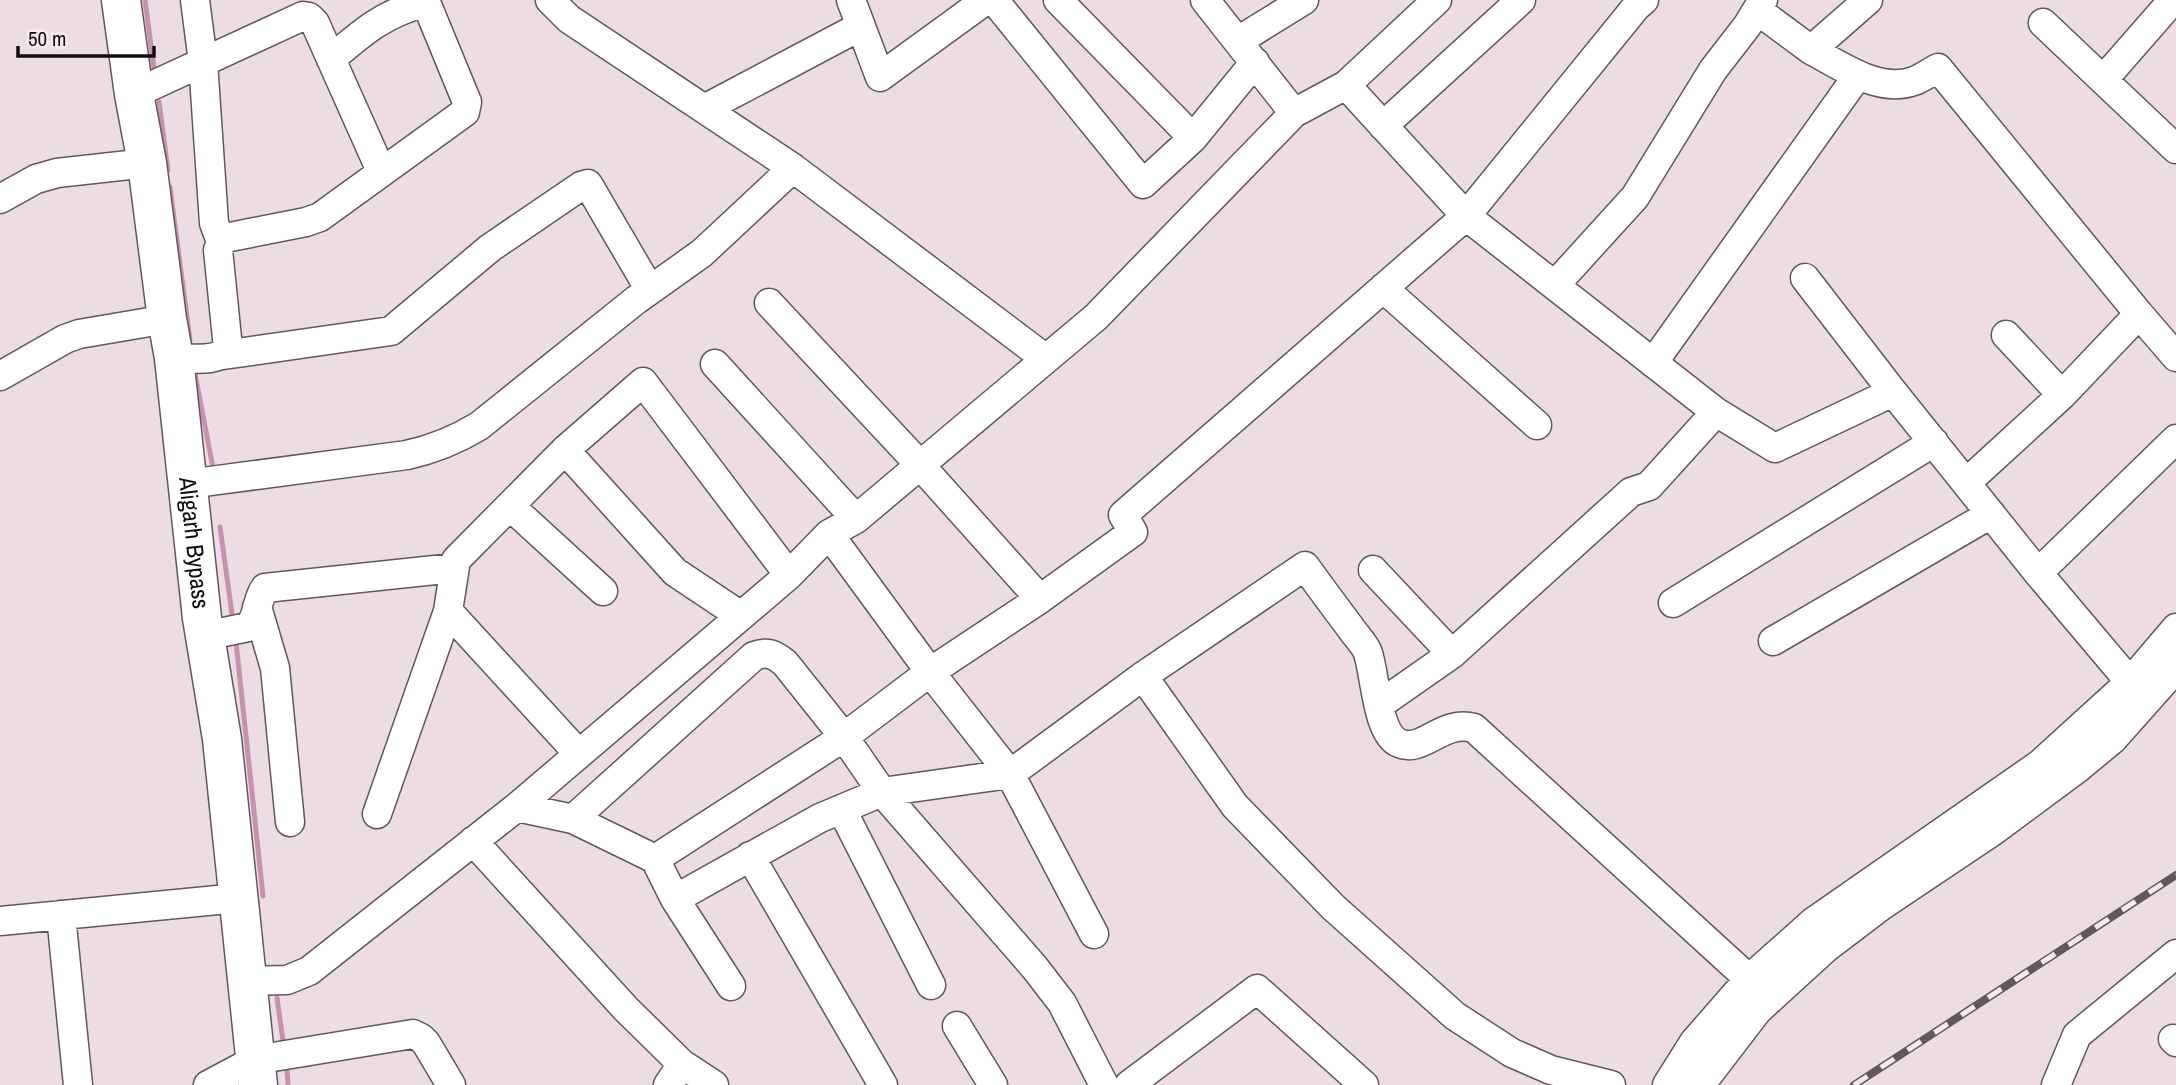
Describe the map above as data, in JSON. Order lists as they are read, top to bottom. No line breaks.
{"streets":{"highway":["Aligarh Bypass"]},"scale_bar":"50 m"}
